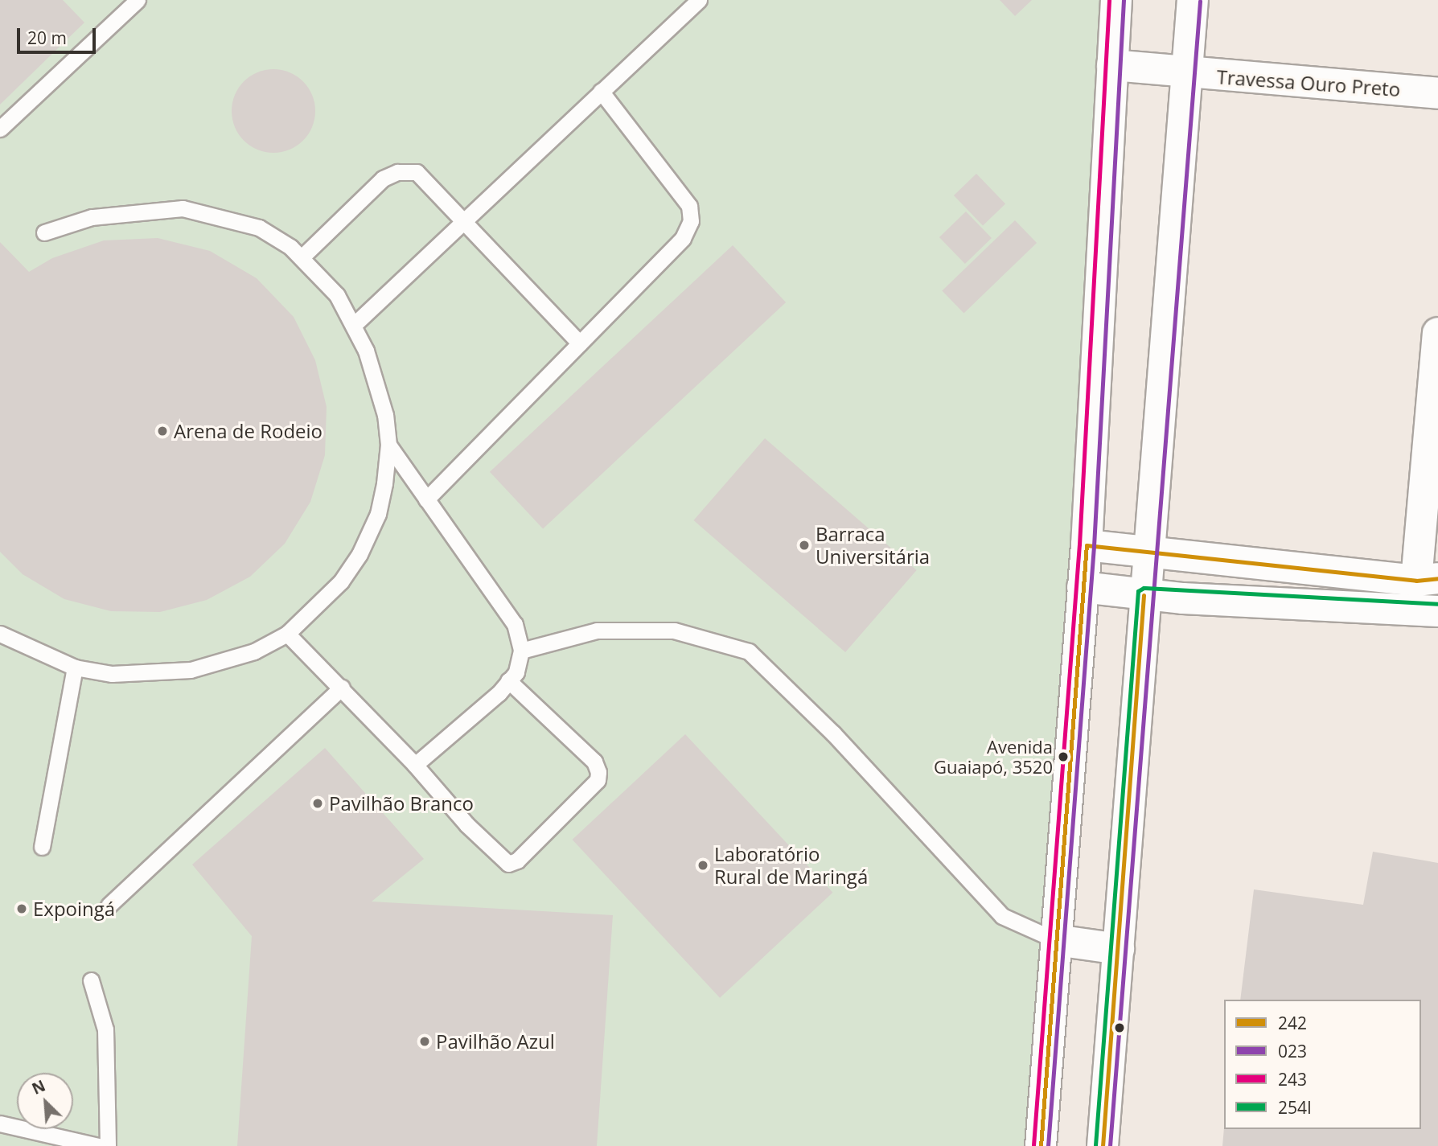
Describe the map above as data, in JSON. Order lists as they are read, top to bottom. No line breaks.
{"streets":{"main road":["Travessa Ouro Preto"]},"places":["Arena de Rodeio","Barraca Universitária","Avenida Guaiapó, 3520","Pavilhão Branco","Laboratório Rural de Maringá","Expoingá","Pavilhão Azul"],"lines":["transit line 023","transit line 243","transit line 242","transit line 254I"],"legend":["242","023","243","254I"],"scale_bar":"20 m","north":"top left"}
